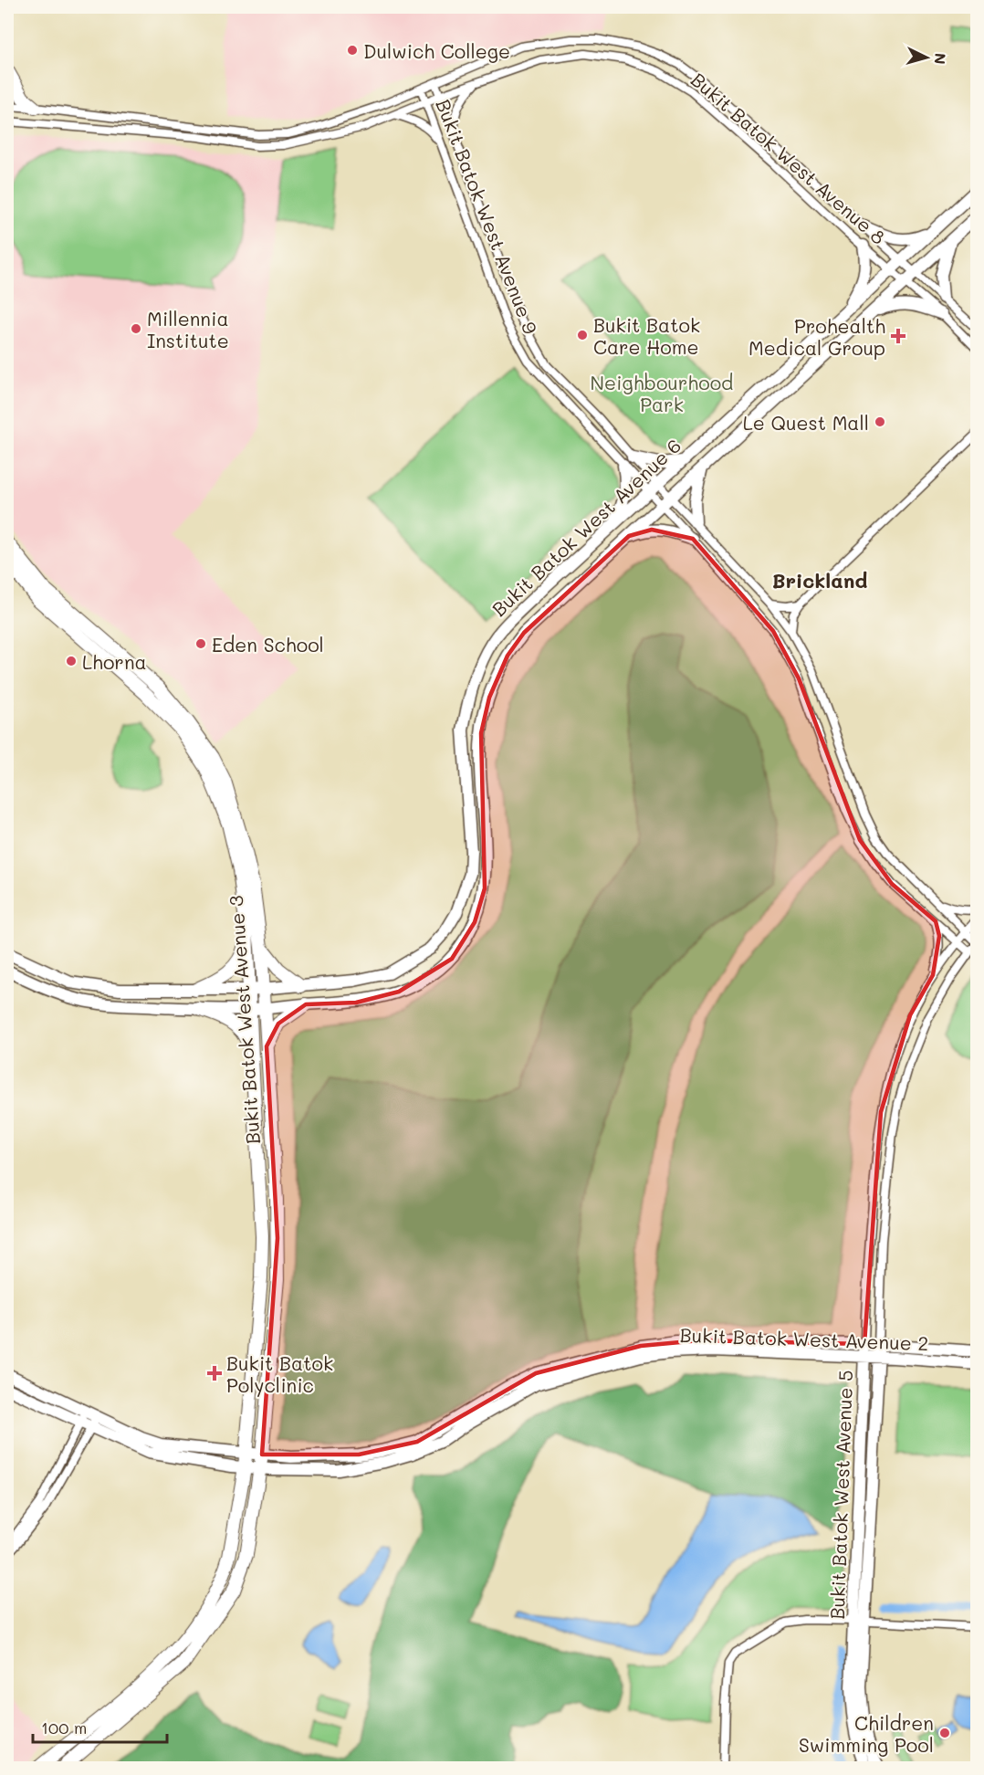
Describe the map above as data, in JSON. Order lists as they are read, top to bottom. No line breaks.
{"streets":{"main road":["Bukit Batok West Avenue 3"],"street":["Bukit Batok West Avenue 8","Bukit Batok West Avenue 9","Bukit Batok West Avenue 6","Bukit Batok West Avenue 2","Bukit Batok West Avenue 5"]},"crossings":[["Bukit Batok West Avenue 8","Bukit Batok West Avenue 9"],["Bukit Batok West Avenue 8","Bukit Batok West Avenue 6"],["Bukit Batok West Avenue 9","Bukit Batok West Avenue 6"],["Bukit Batok West Avenue 9","Bukit Batok West Avenue 5"],["Bukit Batok West Avenue 6","Bukit Batok West Avenue 3"],["Bukit Batok West Avenue 3","Bukit Batok West Avenue 2"],["Bukit Batok West Avenue 2","Bukit Batok West Avenue 5"]],"districts":["Brickland"],"parks":["Neighbourhood Park"],"places":{"other":["Dulwich College","Millennia Institute","Bukit Batok Care Home","Le Quest Mall","Eden School","Lhorna","Children Swimming Pool"],"health":["Prohealth Medical Group","Bukit Batok Polyclinic"]},"scale_bar":"100 m","north":"right"}
